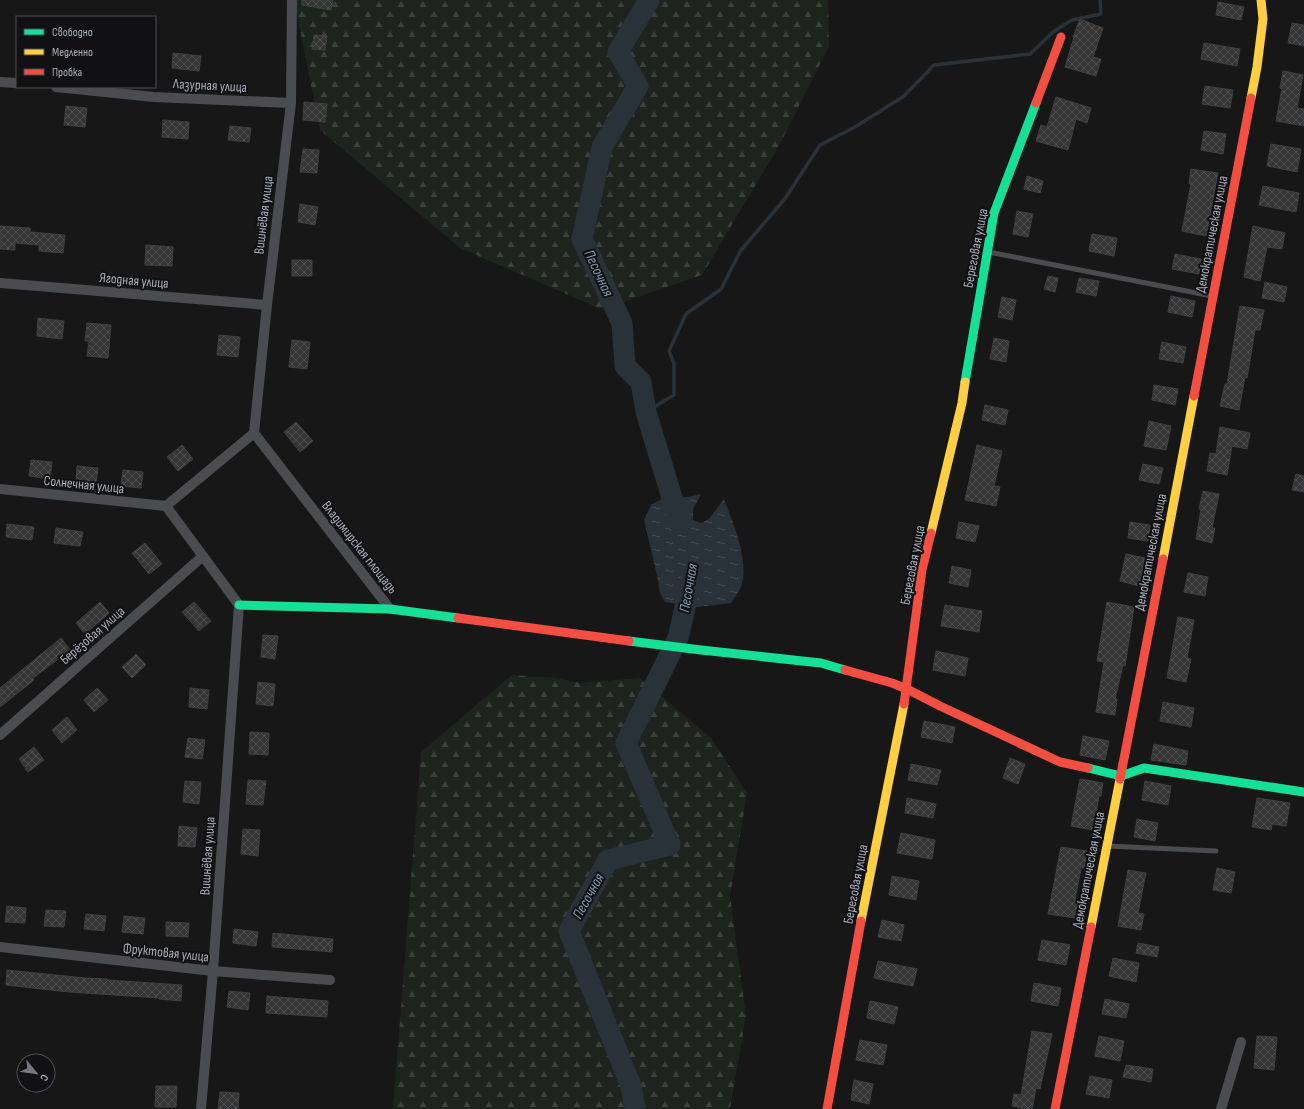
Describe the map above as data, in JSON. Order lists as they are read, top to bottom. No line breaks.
{"streets":{"street":["Лазурная улица","Вишнёвая улица","Демократическая улица","Береговая улица","Ягодная улица","Солнечная улица","Владимирская площадь","Берёзовая улица","Фруктовая улица"]},"crossings":[["Лазурная улица","Вишнёвая улица"],["Вишнёвая улица","Ягодная улица"],["Вишнёвая улица","Владимирская площадь"],["Вишнёвая улица","Фруктовая улица"]],"water":["Песочная"],"legend":["Свободно","Медленно","Пробка"],"north":"bottom right"}
